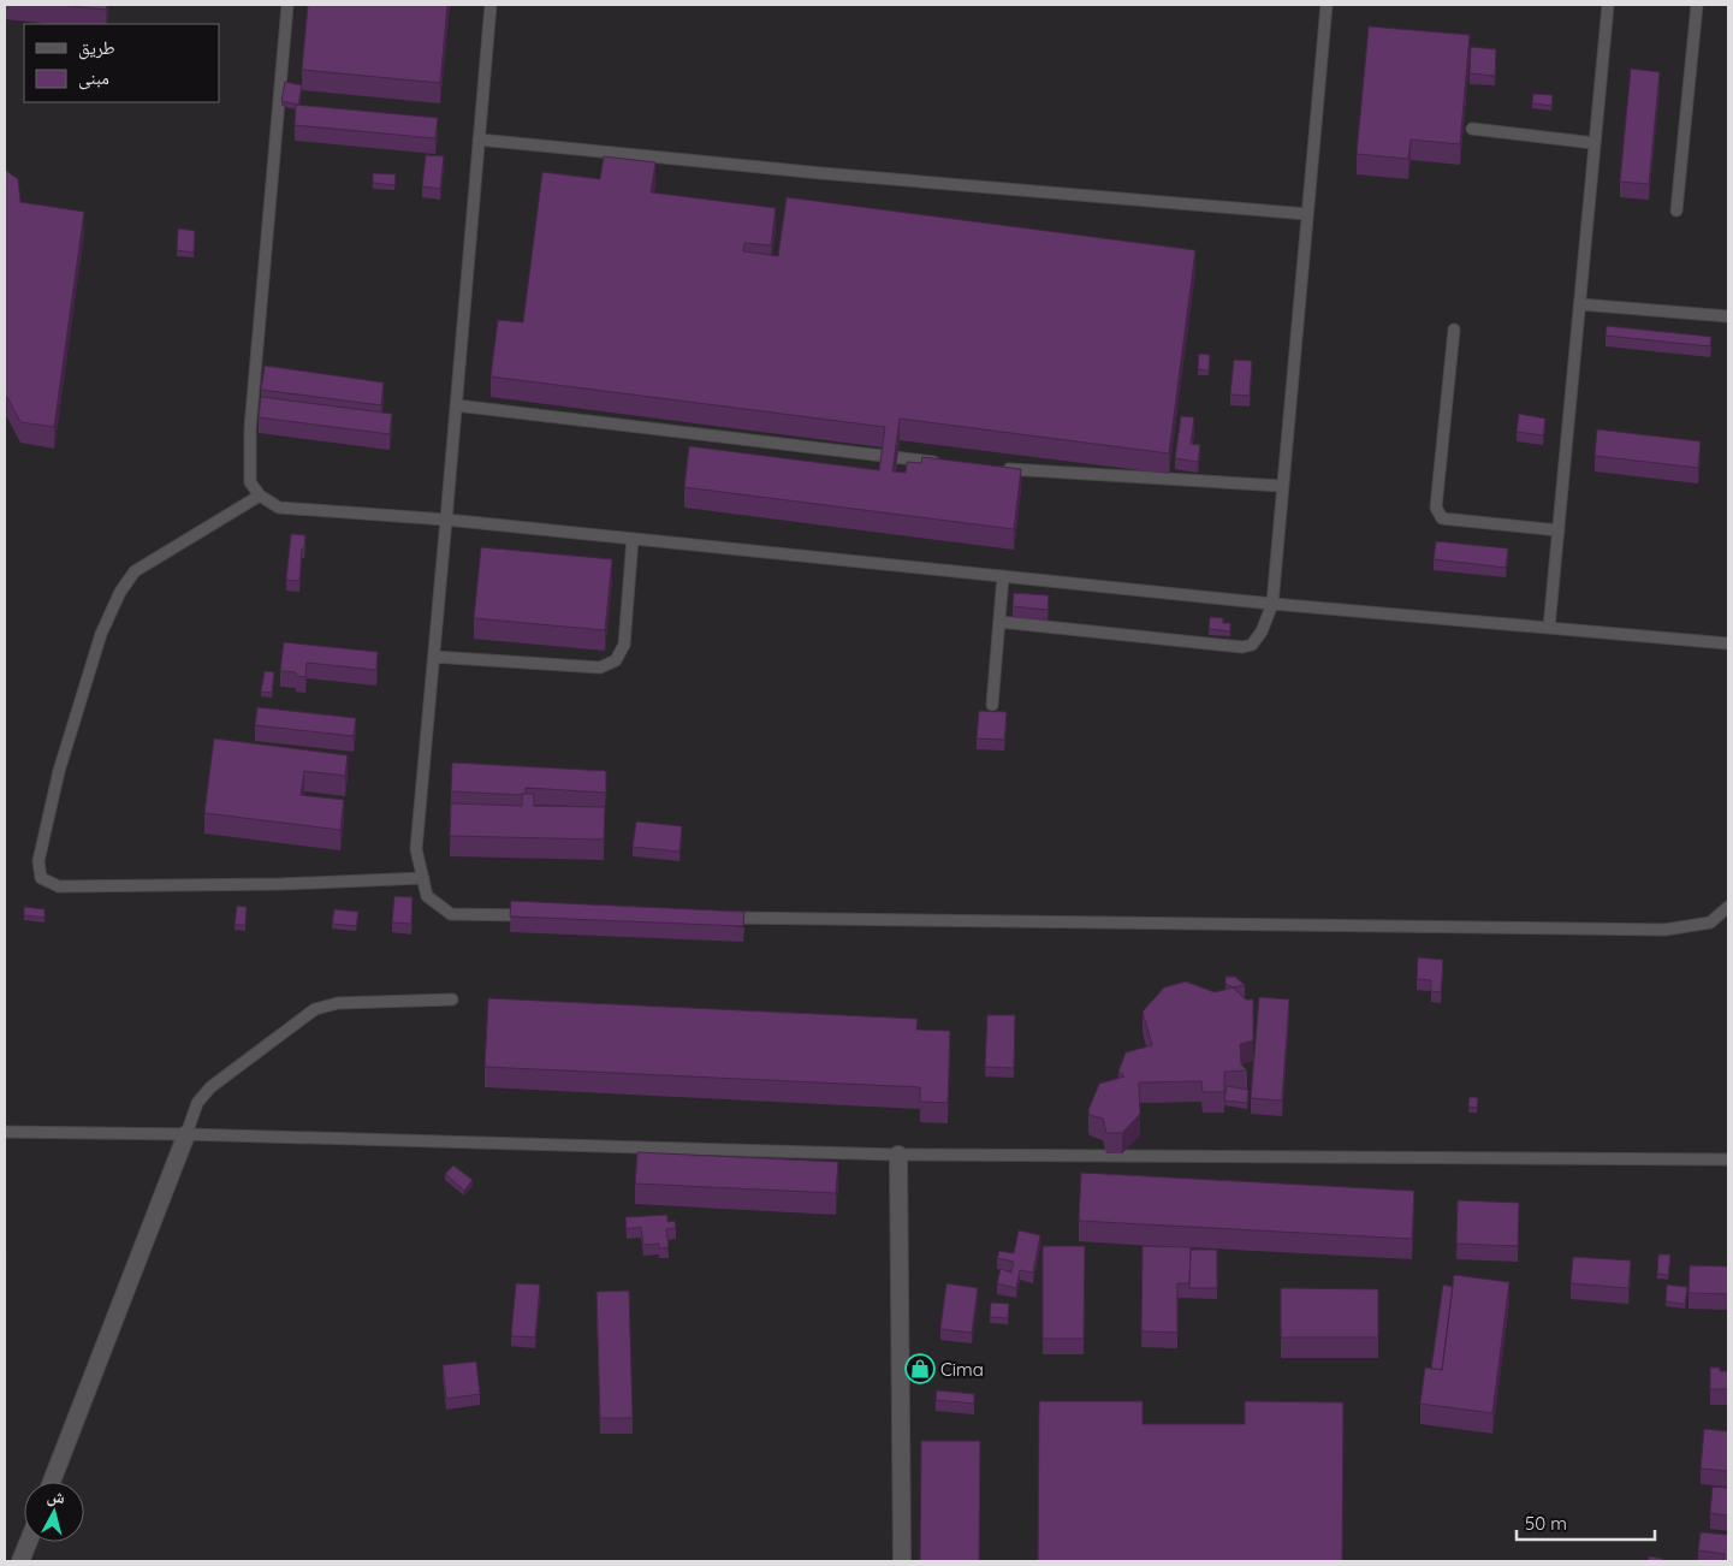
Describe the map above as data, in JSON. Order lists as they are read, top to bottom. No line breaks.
{"places":{"shop":["Cima"]},"legend":["طريق","مبنى"],"scale_bar":"50 m","north":"top"}
